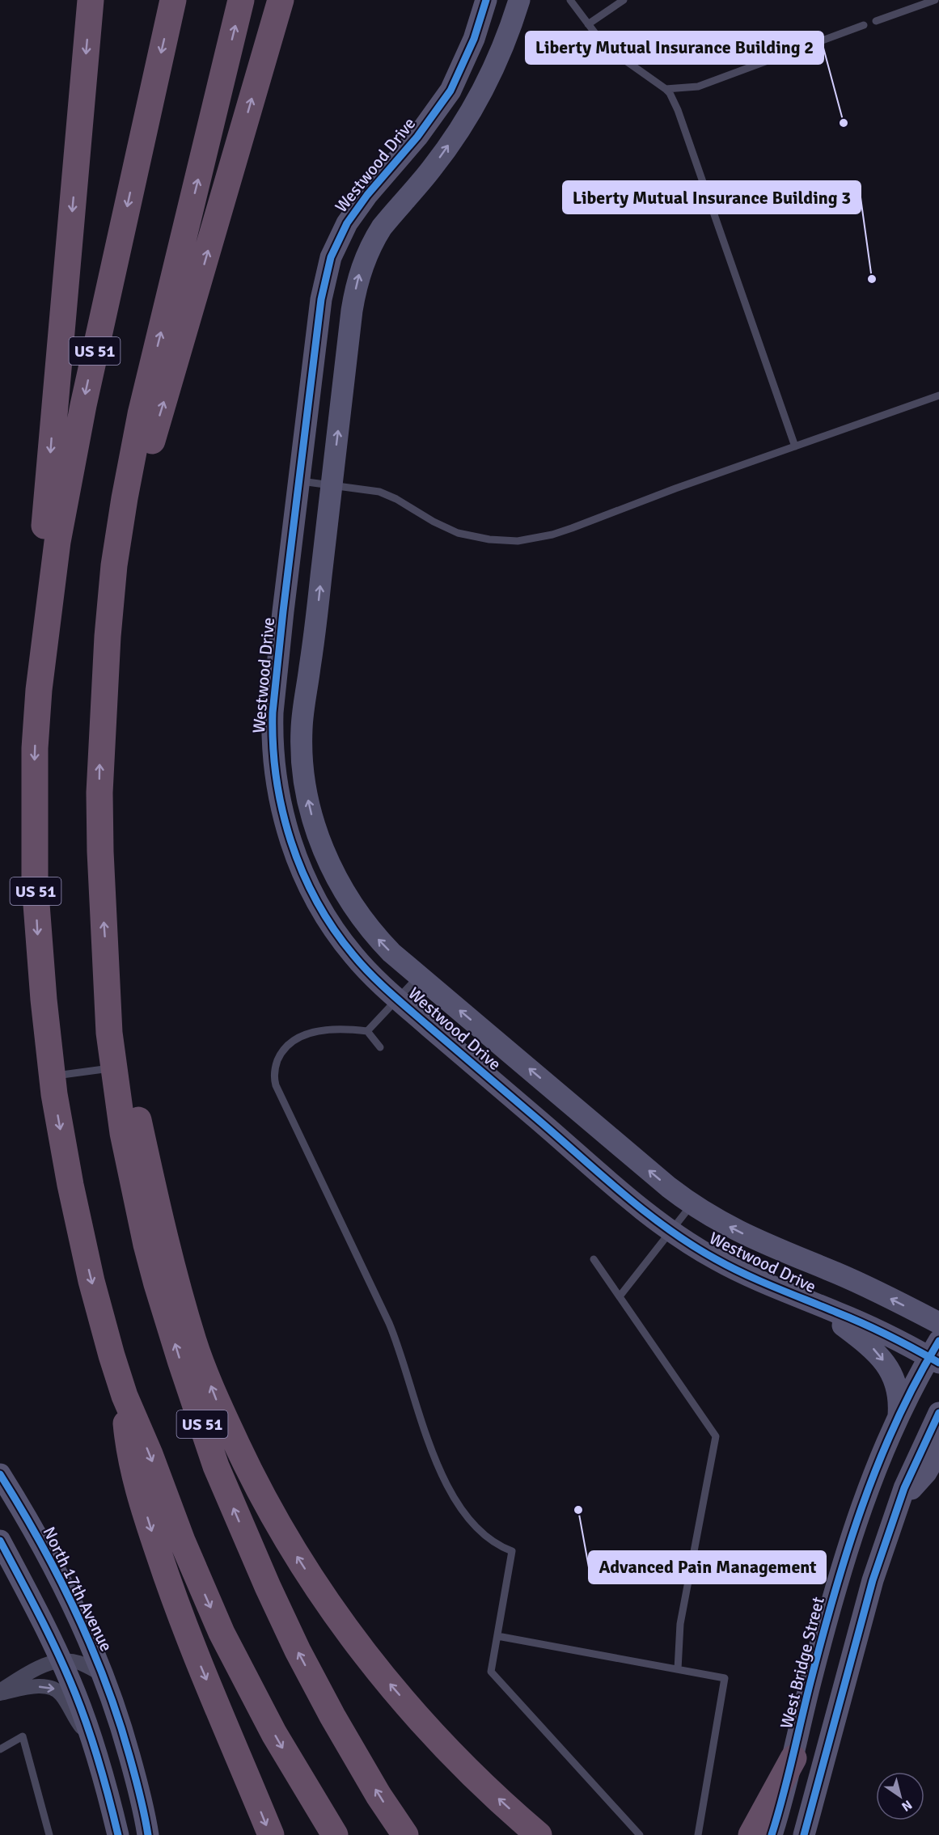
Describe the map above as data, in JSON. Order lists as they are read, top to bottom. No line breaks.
{"streets":{"highway":["US 51"],"street":["Westwood Drive","North 17th Avenue","West Bridge Street"]},"crossings":[["Westwood Drive","West Bridge Street"]],"places":["Liberty Mutual Insurance Building 2","Liberty Mutual Insurance Building 3","Advanced Pain Management"],"north":"bottom right"}
